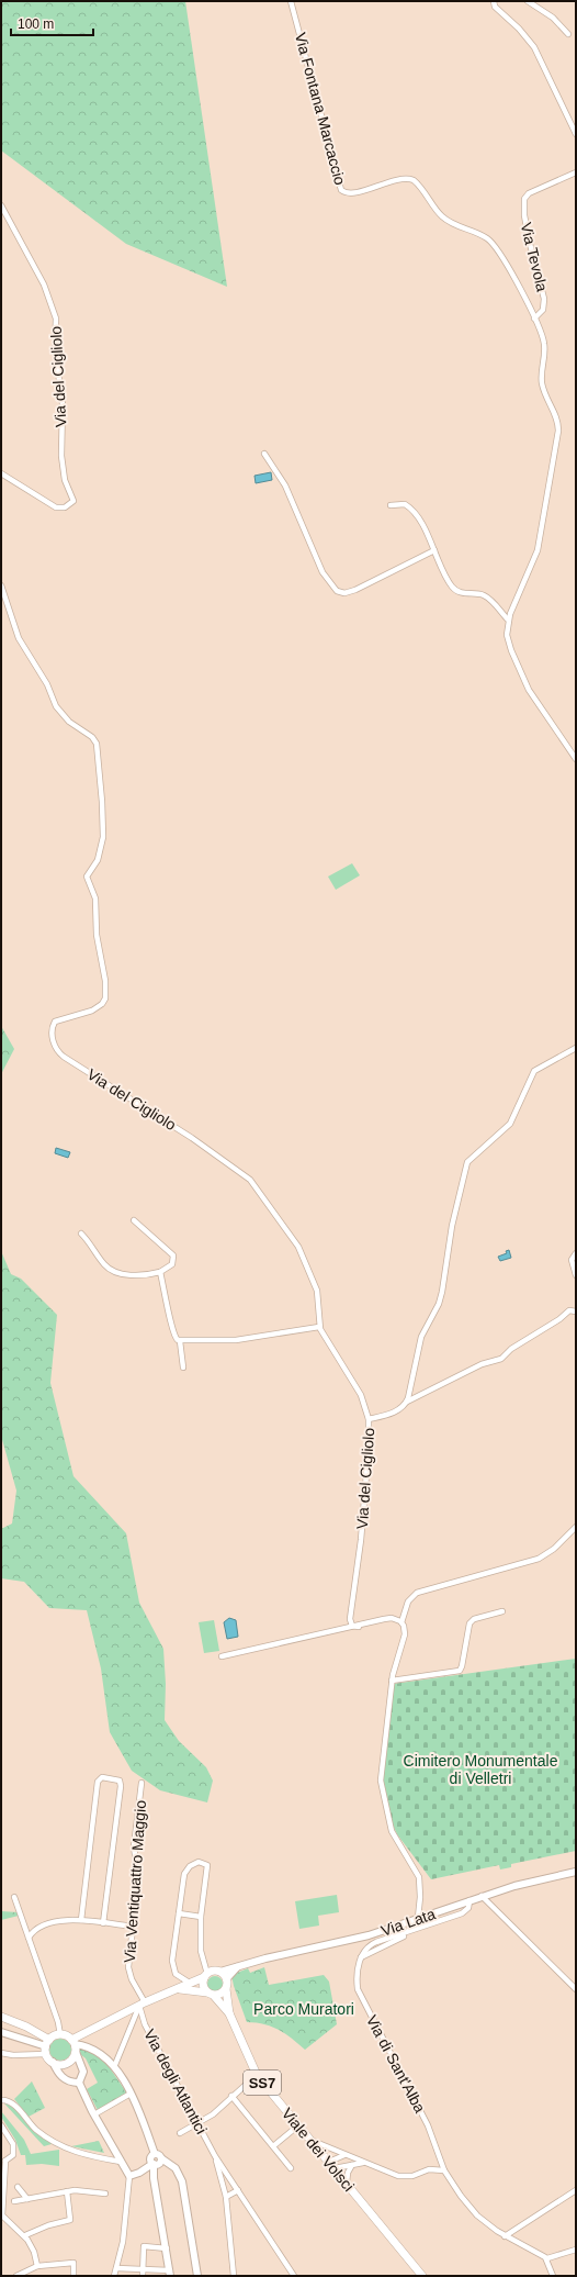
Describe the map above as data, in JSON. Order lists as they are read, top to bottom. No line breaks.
{"streets":{"main road":["SS7","Viale dei Volsci"],"street":["Via Fontana Marcaccio","Via Tevola","Via del Cigliolo","Via Ventiquattro Maggio","Via Lata","Via di Sant'Alba","Via degli Atlantici"]},"crossings":[["Via Fontana Marcaccio","Via Tevola"],["Via Ventiquattro Maggio","Via degli Atlantici"],["Via Lata","Via di Sant'Alba"],["Via Lata","Viale dei Volsci"]],"parks":["Cimitero Monumentale di Velletri","Parco Muratori"],"scale_bar":"100 m"}
